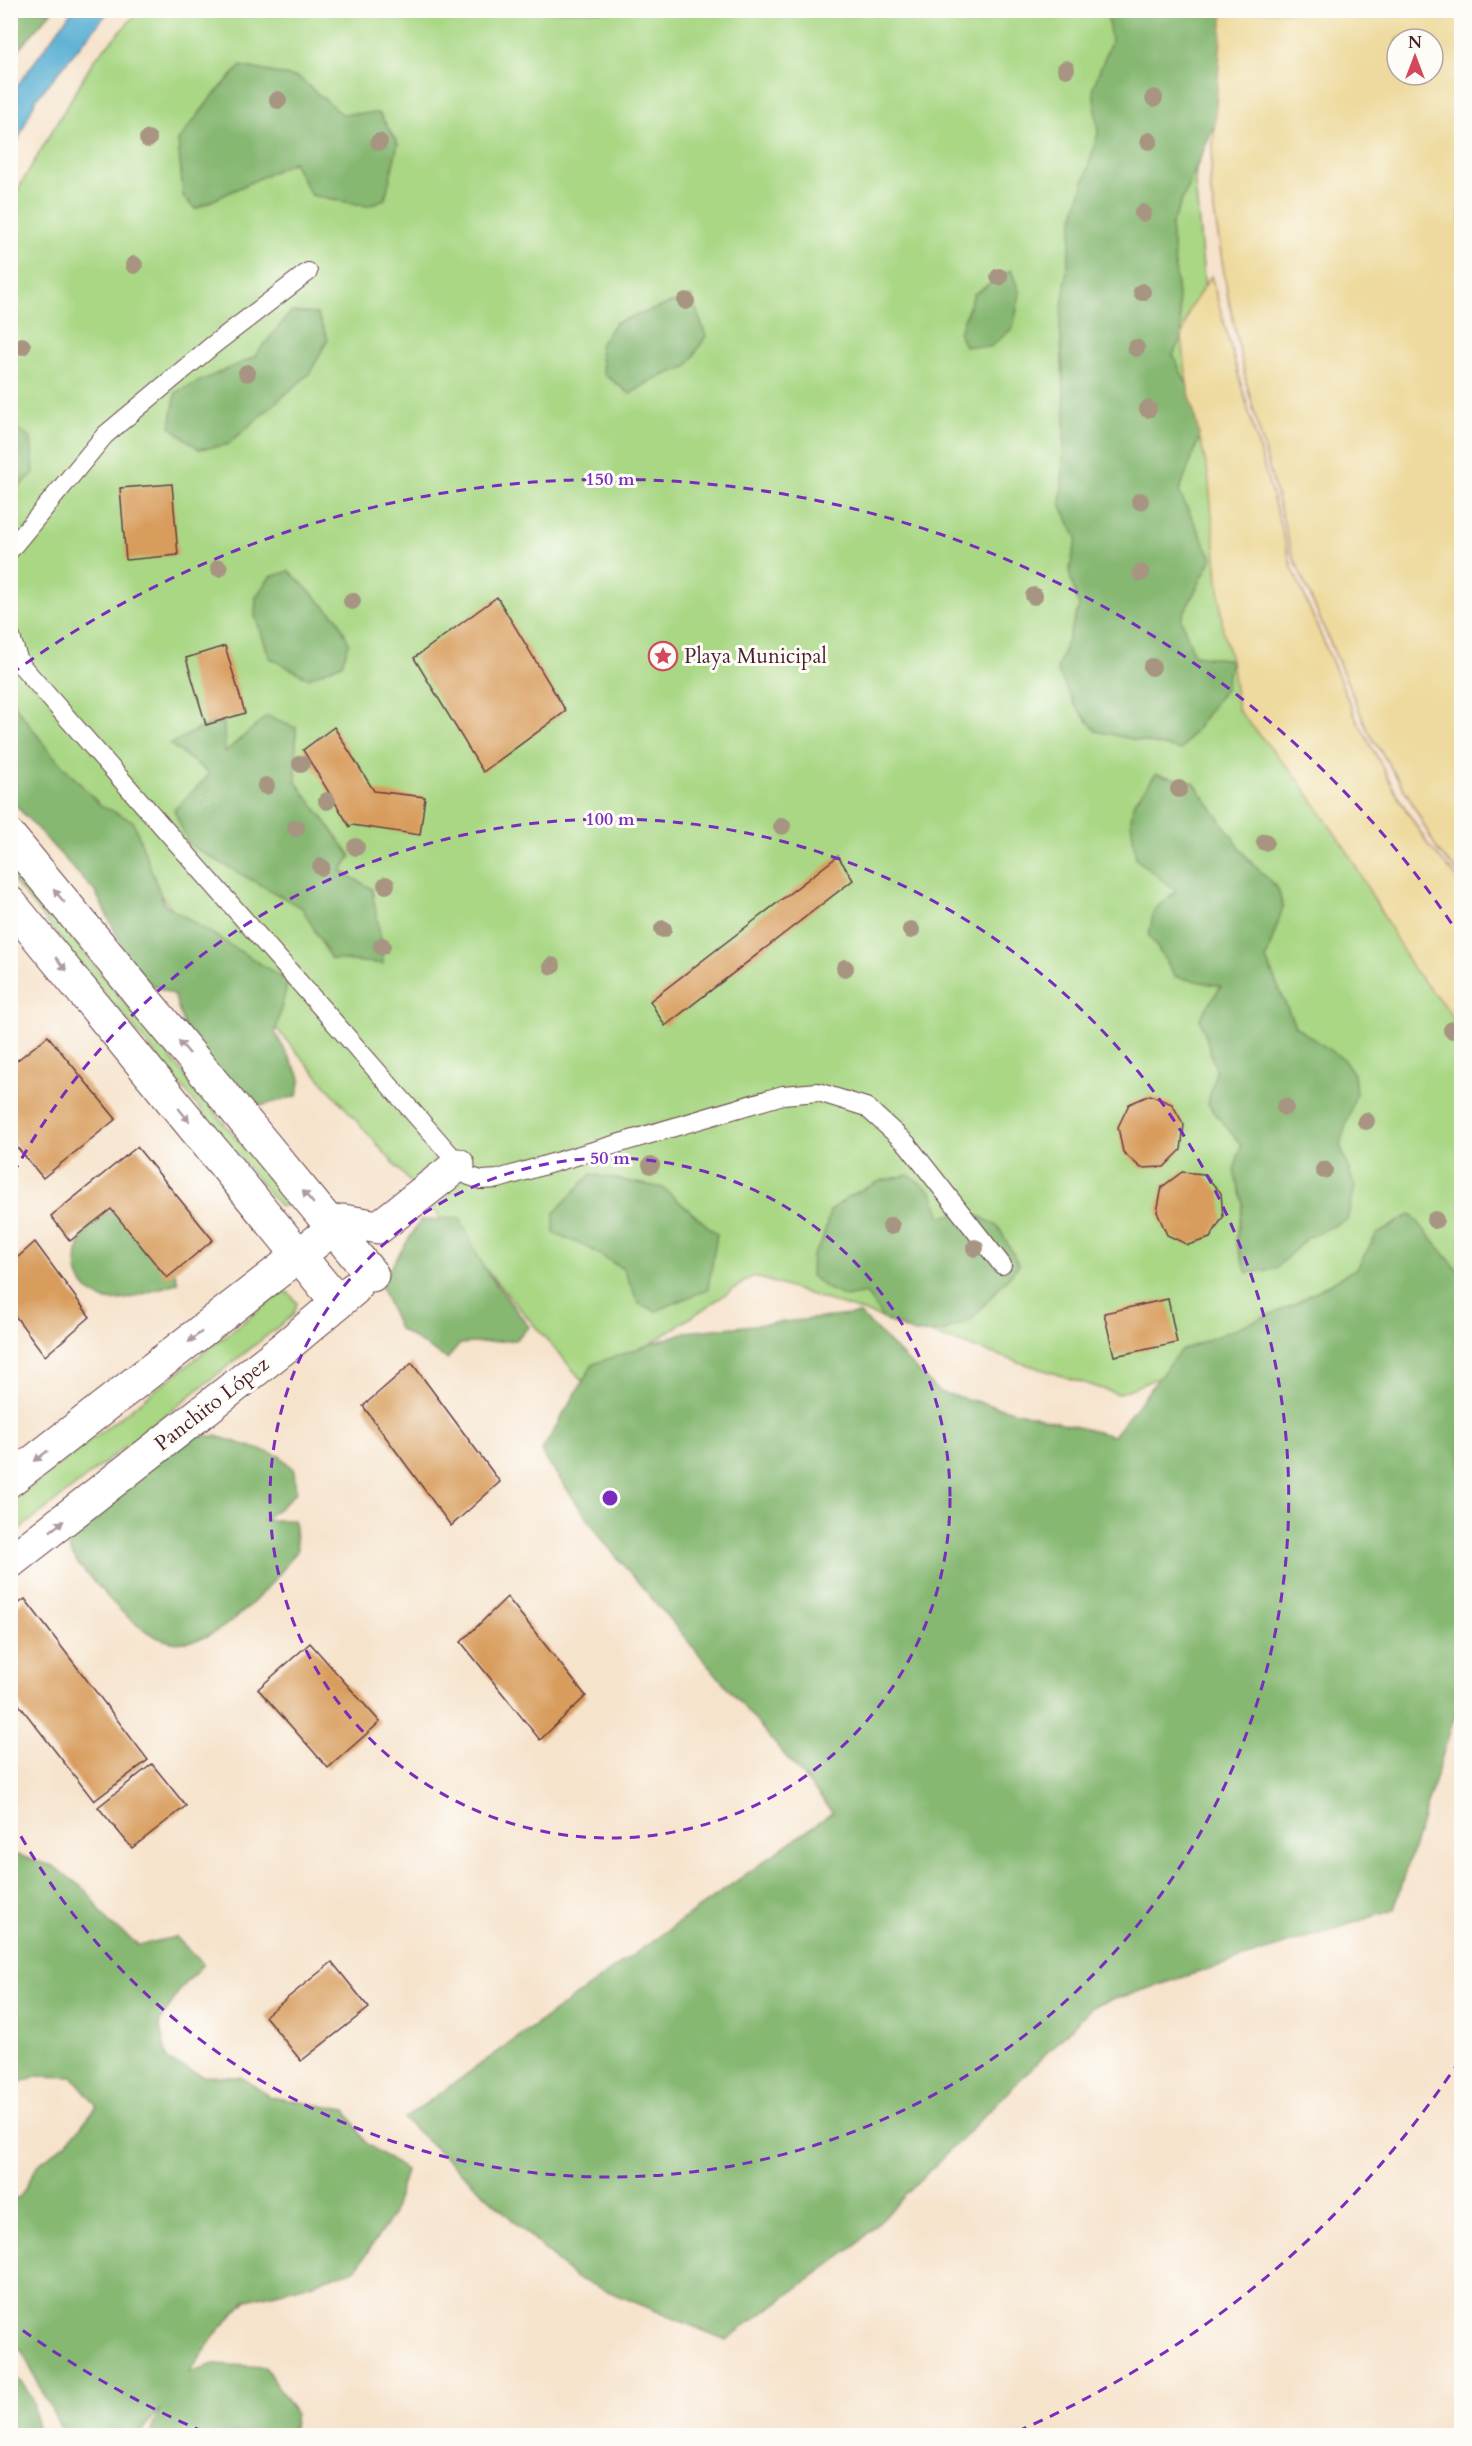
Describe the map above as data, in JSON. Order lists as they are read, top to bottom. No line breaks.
{"streets":{"street":["Panchito López"]},"places":{"place":["Playa Municipal"]},"north":"top","rings":["150 m","100 m","50 m"]}
